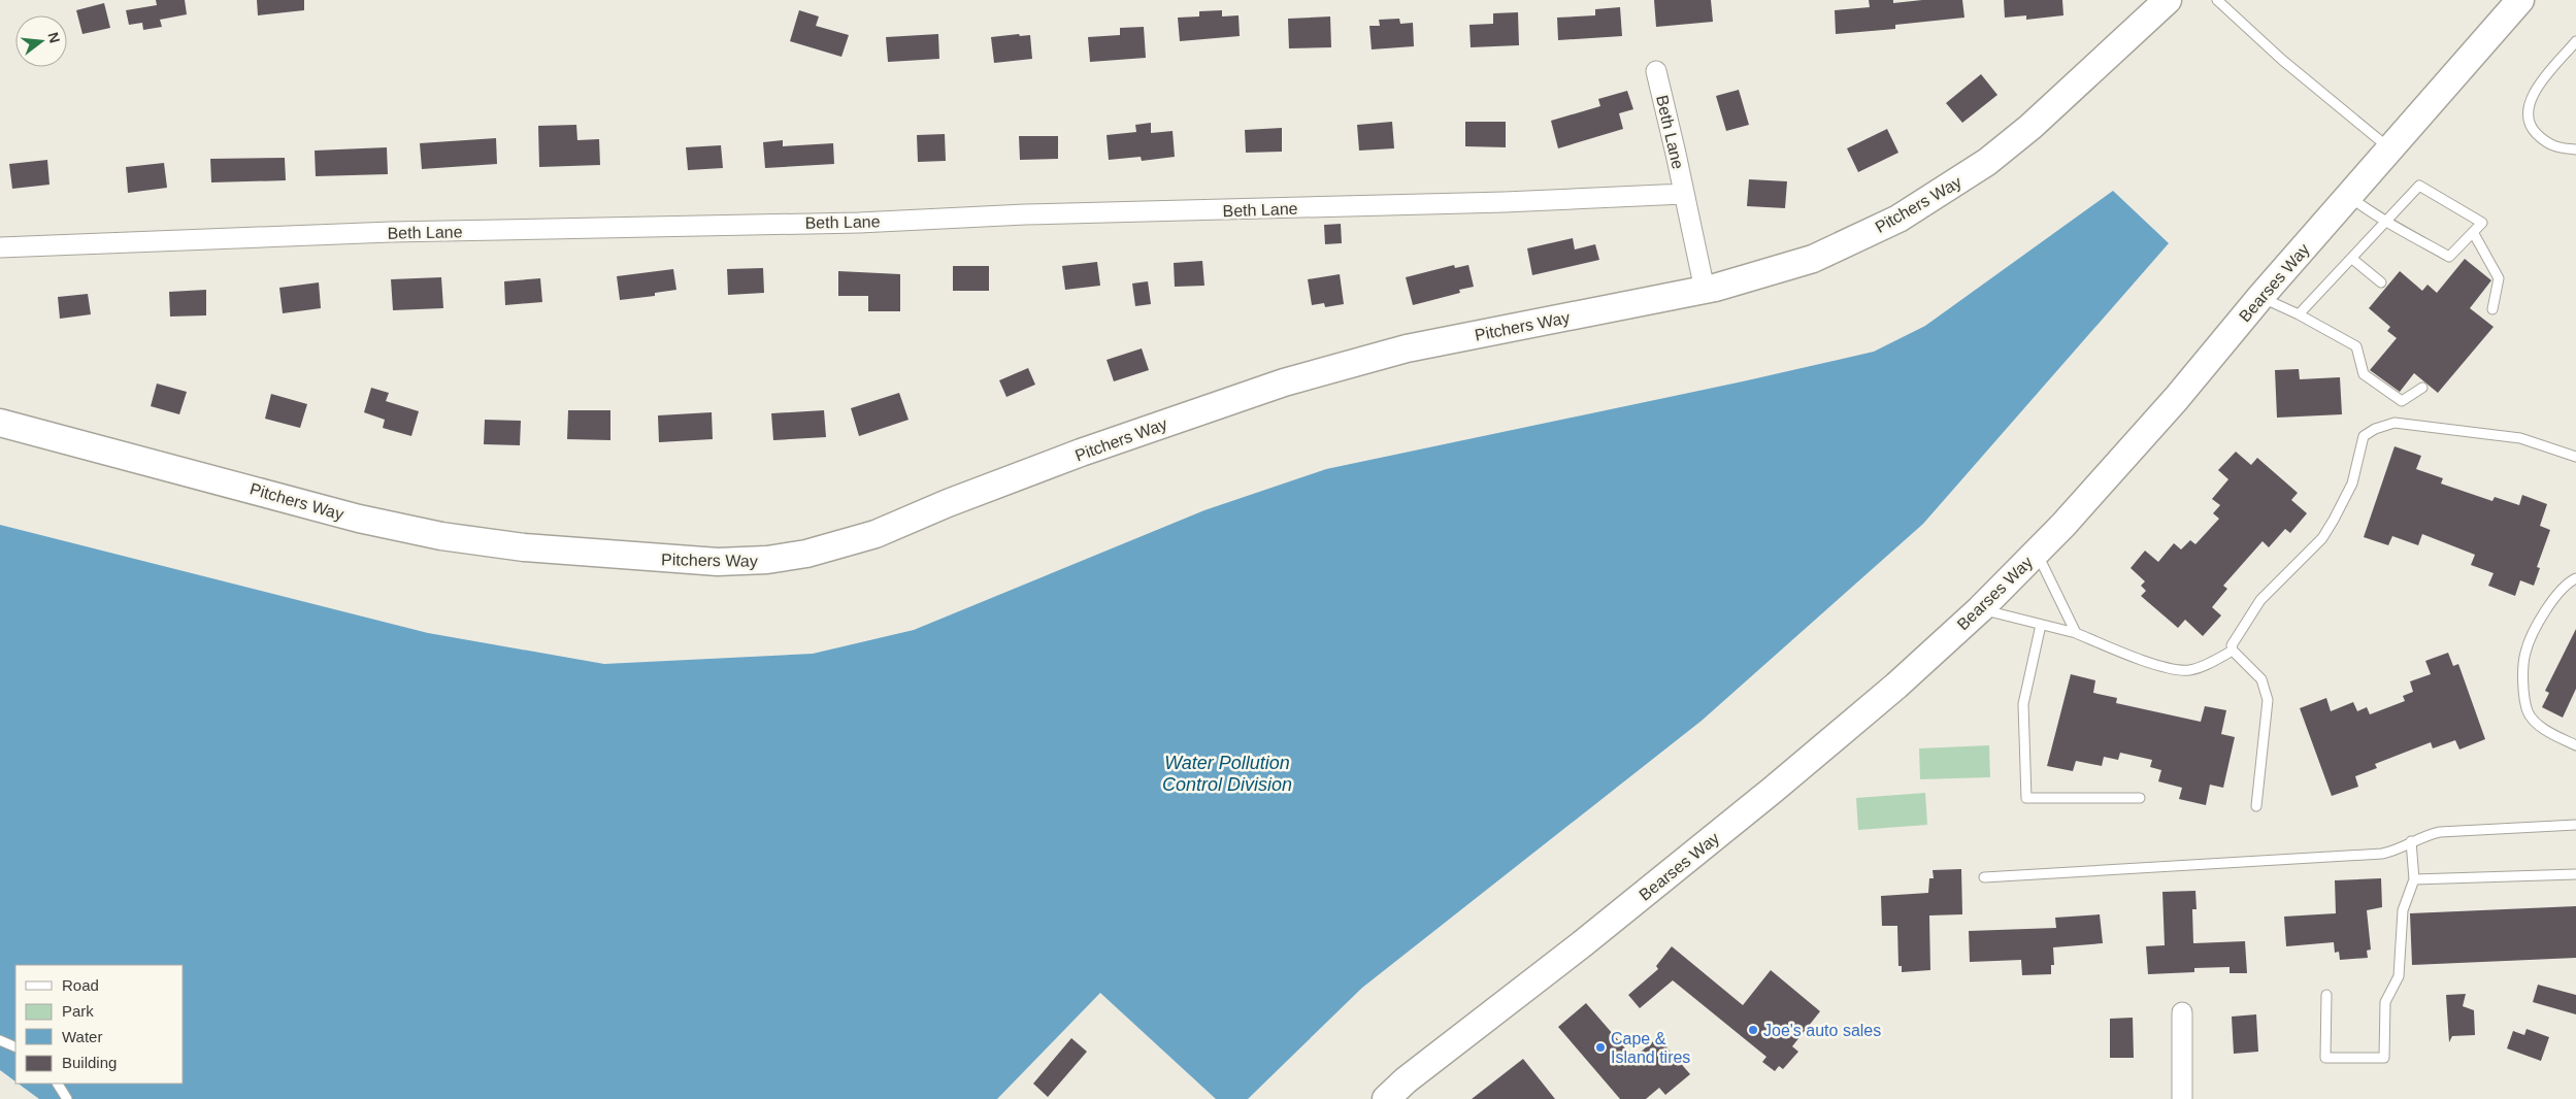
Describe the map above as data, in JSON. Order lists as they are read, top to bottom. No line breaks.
{"streets":{"main road":["Pitchers Way","Bearses Way"],"street":["Beth Lane"]},"crossings":[["Beth Lane","Pitchers Way"]],"water":["Water Pollution Control Division"],"places":["Joe's auto sales","Cape & Island tires"],"legend":["Road","Park","Water","Building"],"north":"right"}
